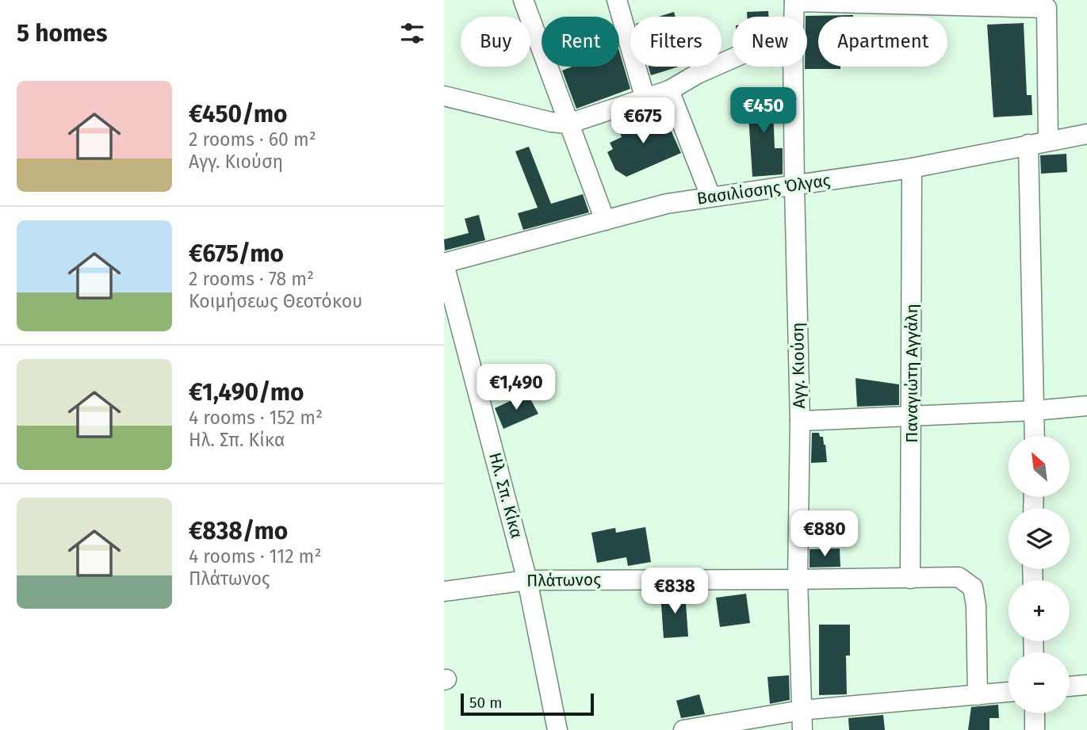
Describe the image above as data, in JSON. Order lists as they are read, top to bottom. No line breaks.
{"streets":{"street":["Βασιλίσσης Όλγας","Αγγ. Κιούση","Παναγιώτη Αγγάλη","Ηλ. Σπ. Κίκα","Πλάτωνος"]},"crossings":[["Βασιλίσσης Όλγας","Αγγ. Κιούση"],["Βασιλίσσης Όλγας","Παναγιώτη Αγγάλη"],["Βασιλίσσης Όλγας","Ηλ. Σπ. Κίκα"],["Αγγ. Κιούση","Πλάτωνος"],["Παναγιώτη Αγγάλη","Πλάτωνος"],["Ηλ. Σπ. Κίκα","Πλάτωνος"]],"scale_bar":"50 m","north":"top left","page":{"heading":"5 homes","chip":["Buy","Rent","Filters","New","Apartment"],"list":[{"name":"€450/mo","note":"2 rooms · 60 m² · Αγγ. Κιούση"},{"name":"€675/mo","note":"2 rooms · 78 m² · Κοιμήσεως Θεοτόκου"},{"name":"€1,490/mo","note":"4 rooms · 152 m² · Ηλ. Σπ. Κίκα"},{"name":"€838/mo","note":"4 rooms · 112 m² · Πλάτωνος"}],"price":["€450","€675","€1,490","€880","€838"],"map_buttons":["+","−"],"scale":"50 m"}}
